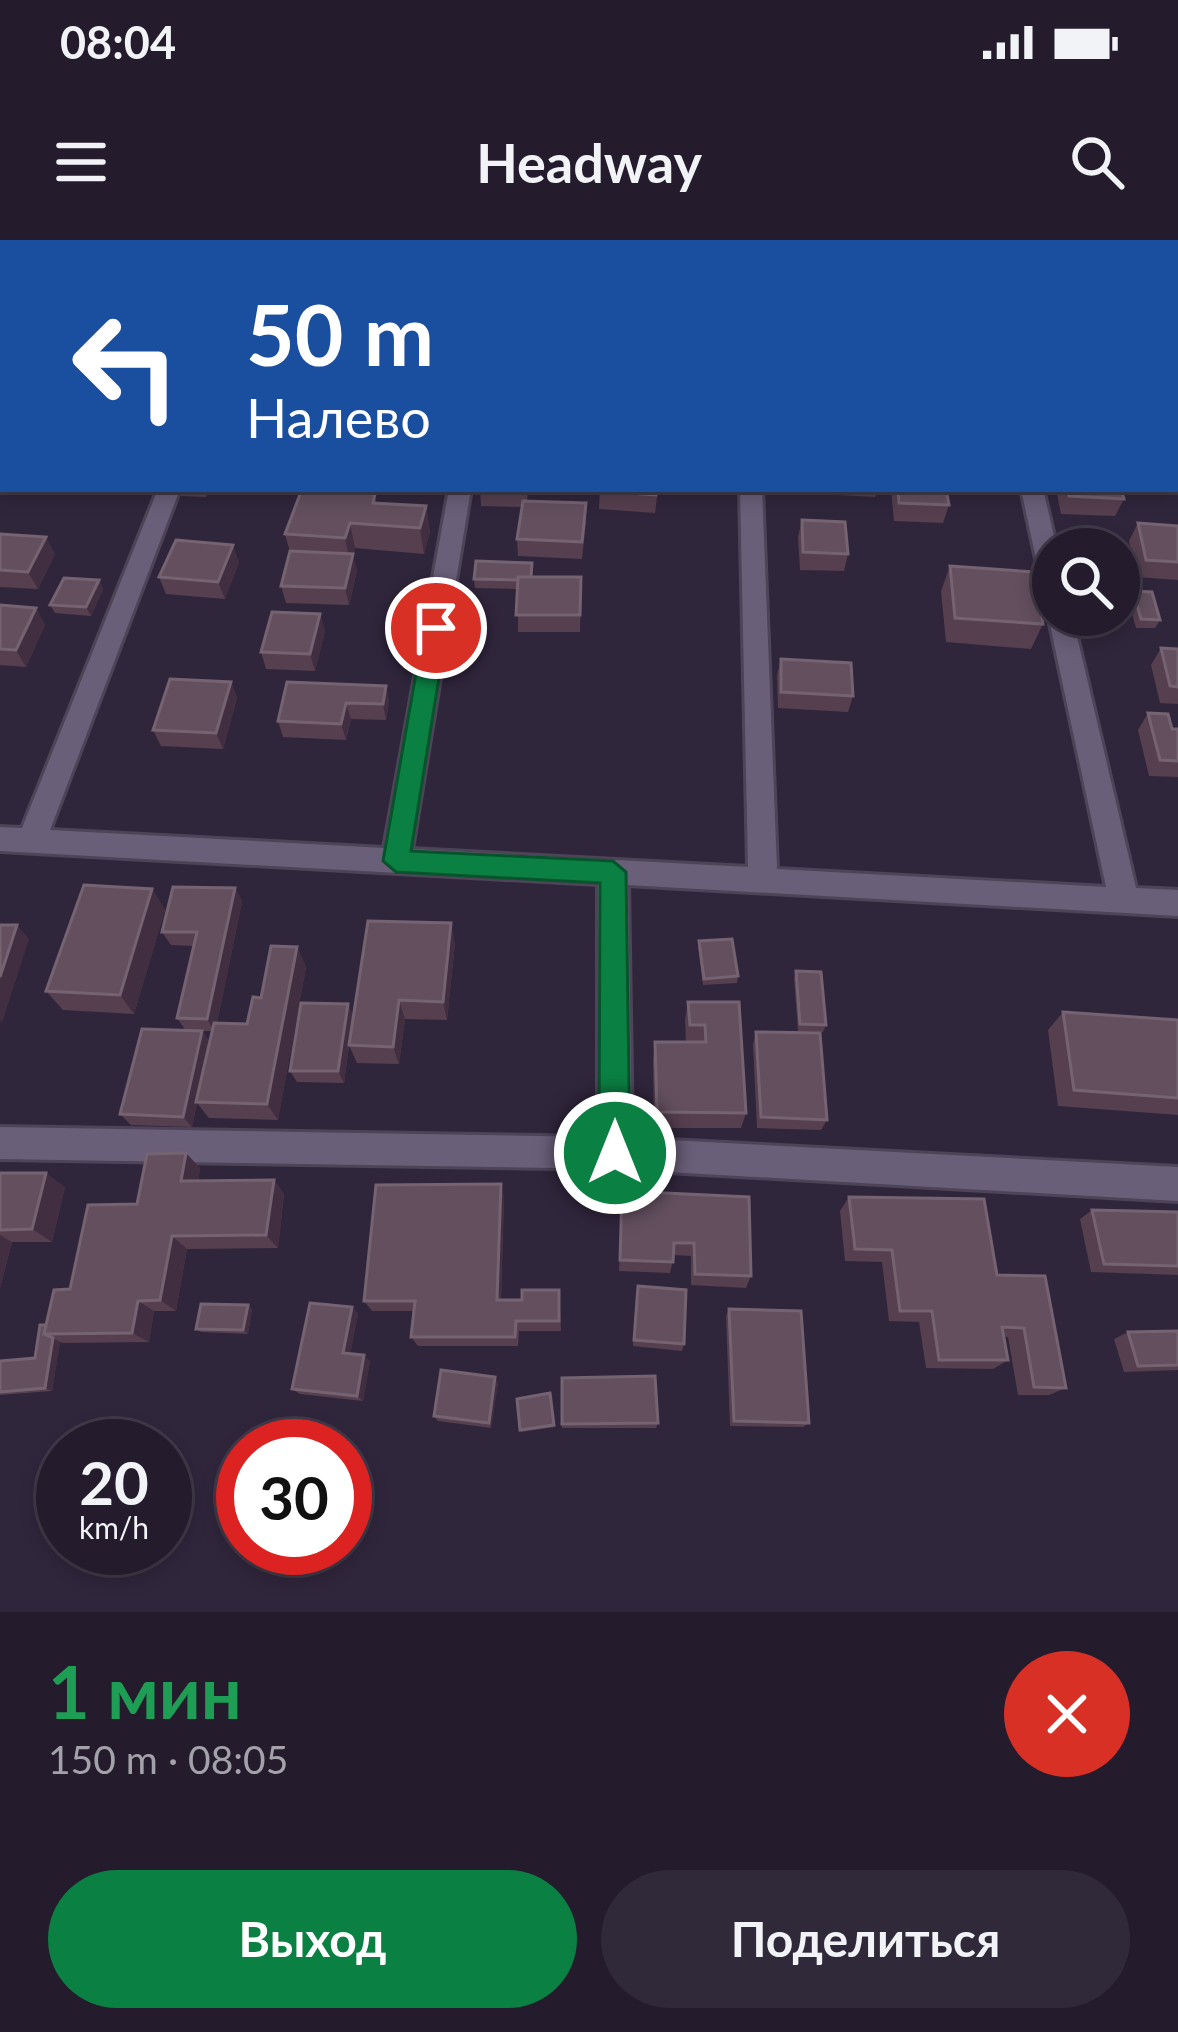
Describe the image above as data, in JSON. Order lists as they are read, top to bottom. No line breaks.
{"page":{"status":"08:04","header":"Headway","turn":["50 m","Налево"],"speed":"20 km/h","limit":"30","heading":["1 мин","150 m · 08:05"],"buttons":["Выход","Поделиться"]}}
